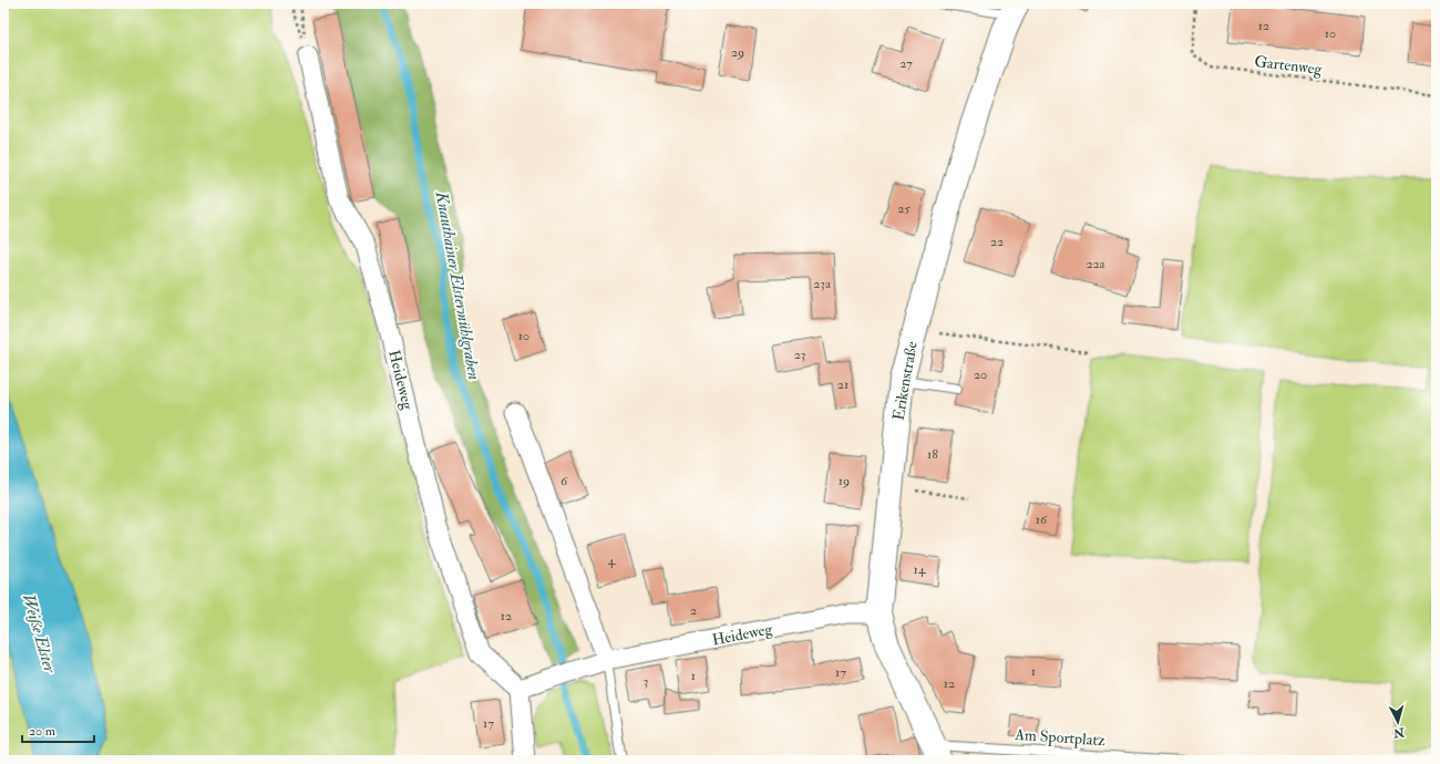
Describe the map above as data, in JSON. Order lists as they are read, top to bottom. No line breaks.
{"streets":{"street":["Heideweg","Erikenstraße"],"lane":["Am Sportplatz"],"path":["Gartenweg"]},"crossings":[["Heideweg","Erikenstraße"],["Erikenstraße","Am Sportplatz"]],"water":["Knauthainer Elstermühlgraben","Weiße Elster"],"house_numbers":["12","10","29","27","25","22","22a","23a","10","23","20","21","18","6","19","16","4","14","2","12","1","17","1","3","12","17"],"scale_bar":"20 m","north":"bottom"}
